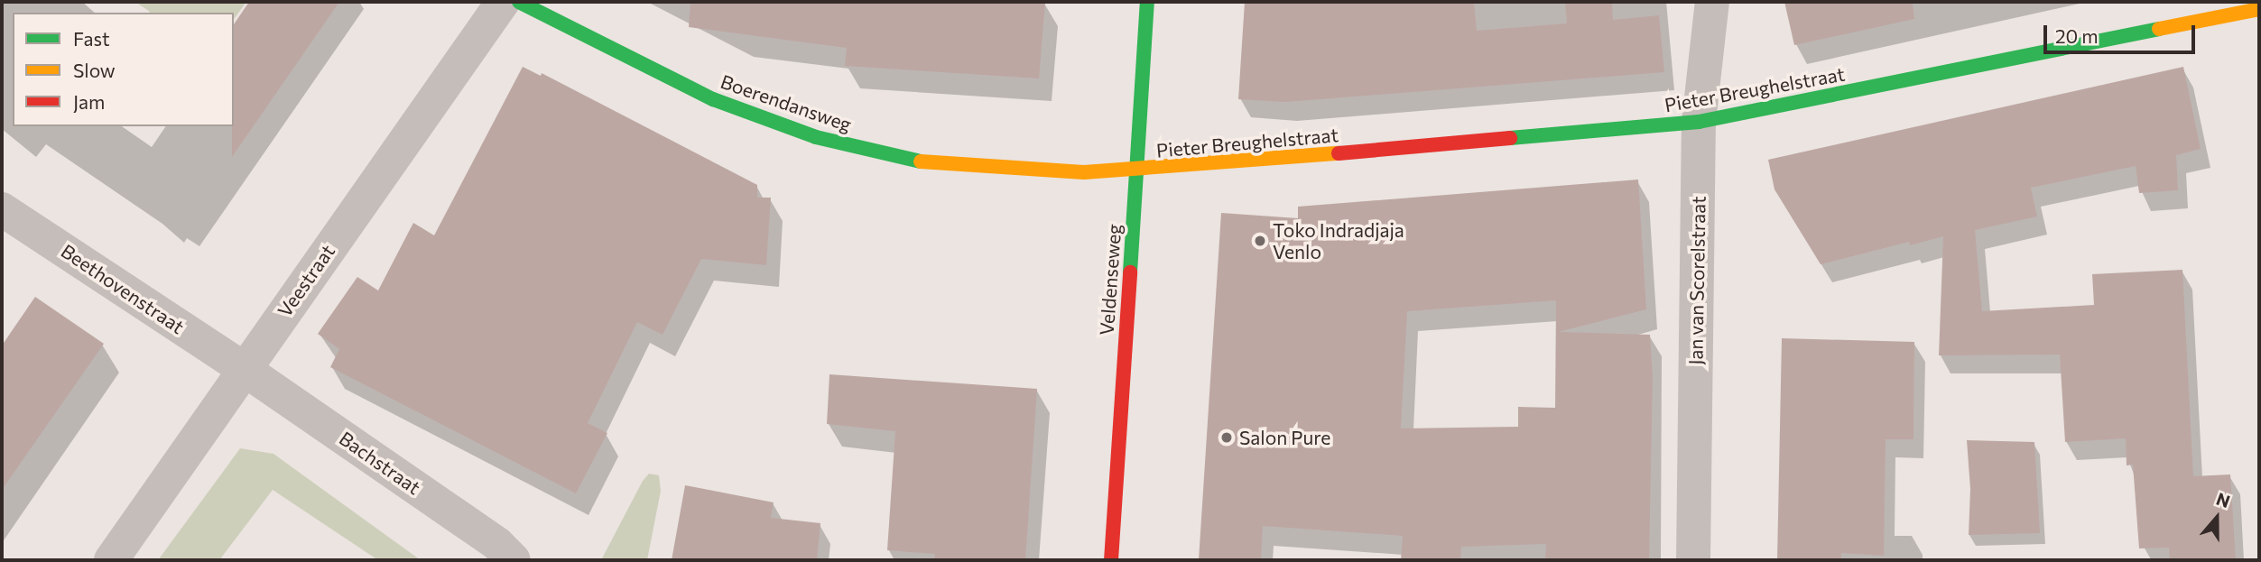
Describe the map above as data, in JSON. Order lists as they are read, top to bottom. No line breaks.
{"streets":{"street":["Pieter Breughelstraat","Boerendansweg","Veldenseweg","Veestraat","Jan van Scorelstraat","Beethovenstraat","Bachstraat"]},"crossings":[["Pieter Breughelstraat","Boerendansweg"],["Pieter Breughelstraat","Veldenseweg"],["Pieter Breughelstraat","Jan van Scorelstraat"],["Boerendansweg","Veldenseweg"],["Veestraat","Beethovenstraat"],["Veestraat","Bachstraat"],["Beethovenstraat","Bachstraat"]],"places":["Toko Indradjaja Venlo","Salon Pure"],"legend":["Fast","Slow","Jam"],"scale_bar":"20 m","north":"top"}
